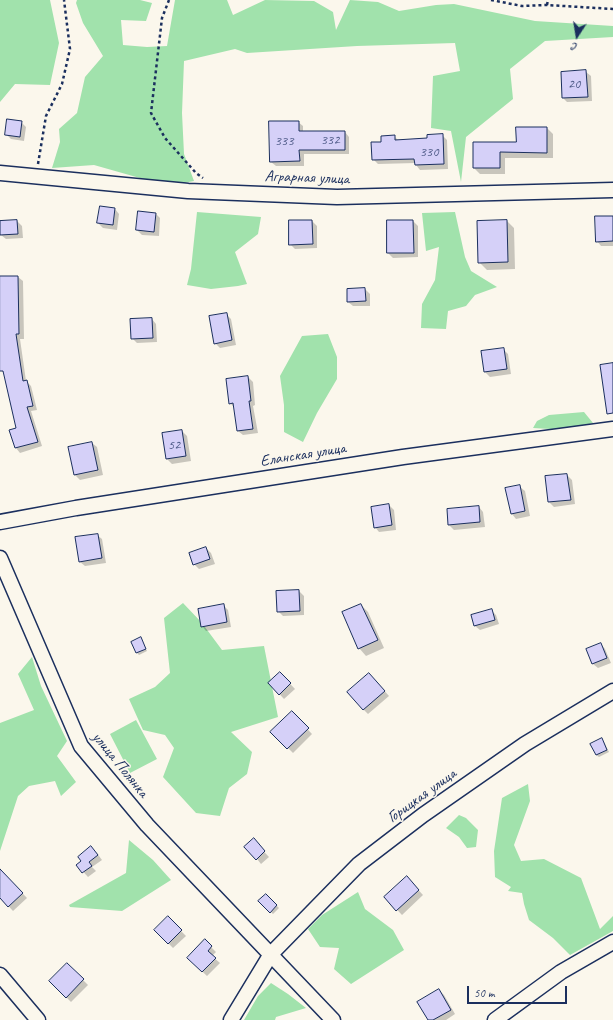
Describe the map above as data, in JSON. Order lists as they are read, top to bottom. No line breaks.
{"streets":{"street":["Аграрная улица","Еланская улица","улица Полянка","Горицкая улица"]},"crossings":[["улица Полянка","Горицкая улица"]],"house_numbers":["20","332","333","330","52"],"scale_bar":"50 m","north":"bottom"}
